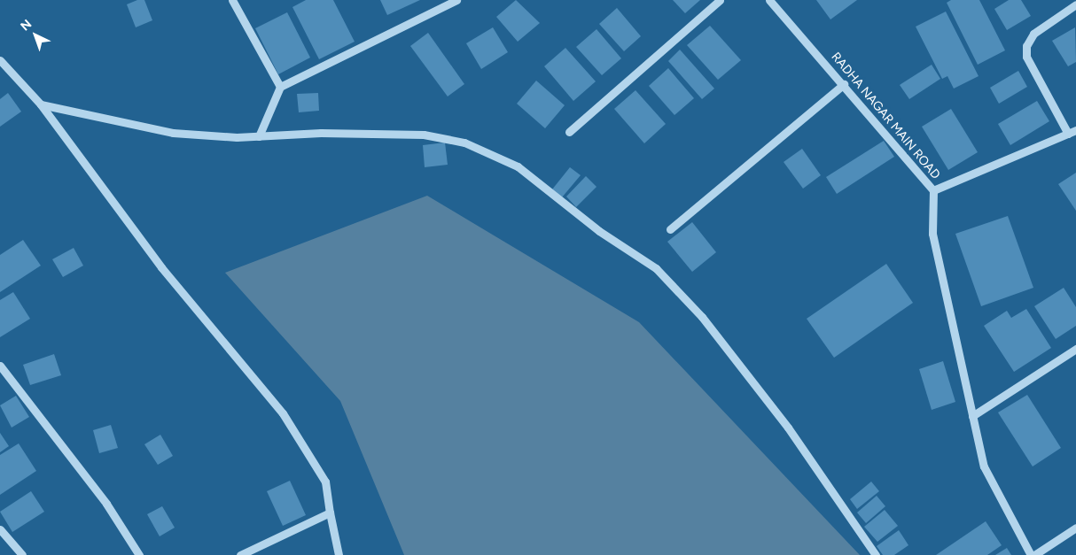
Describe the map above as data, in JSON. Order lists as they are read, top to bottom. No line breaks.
{"streets":{"street":["RADHA NAGAR MAIN ROAD"]},"north":"top left"}
